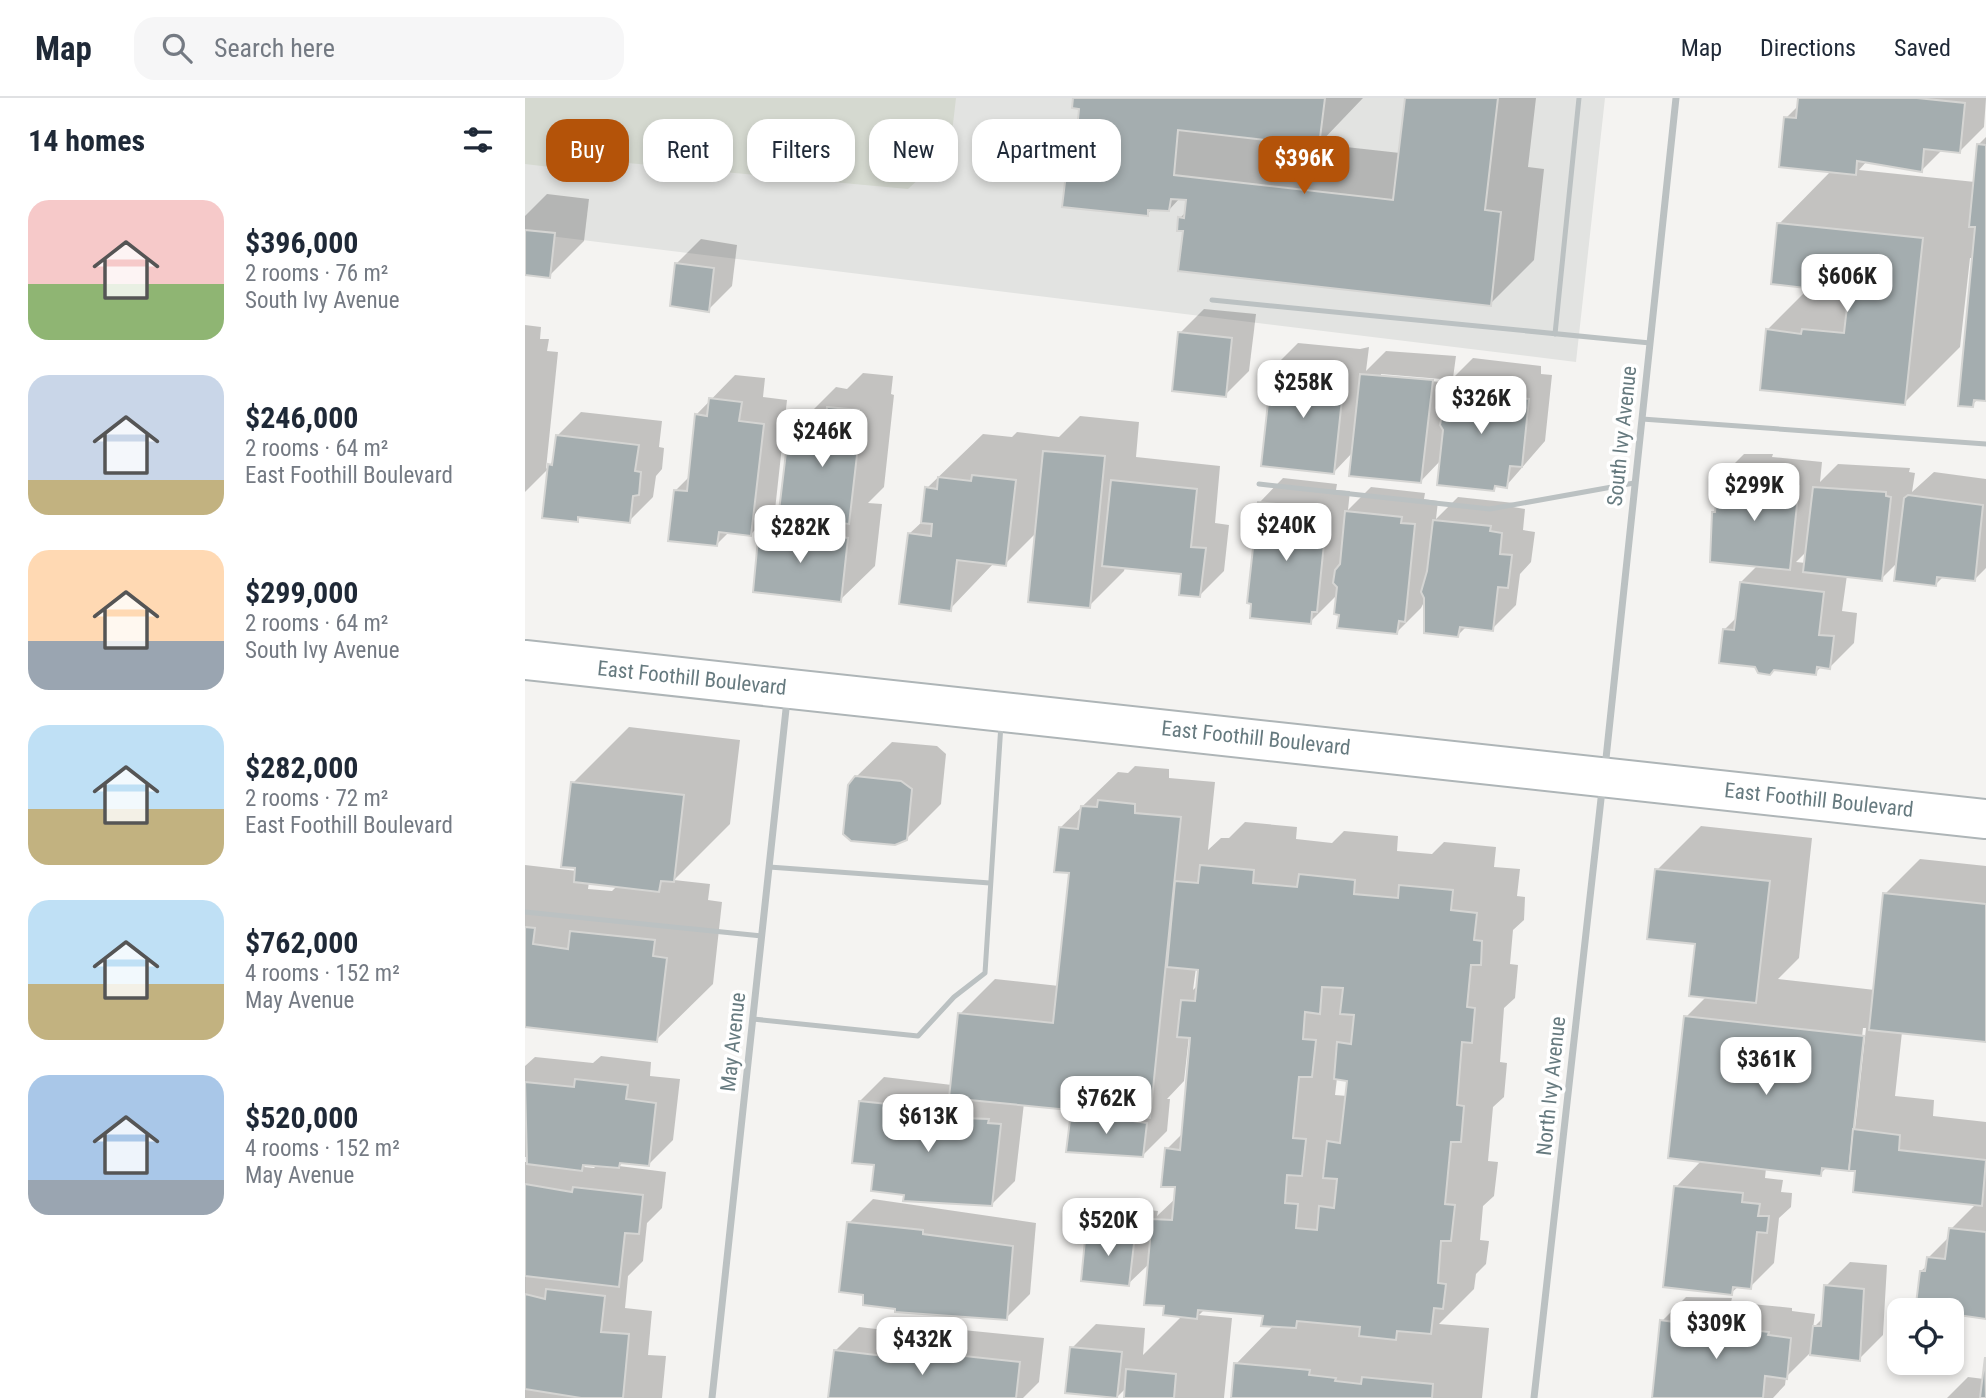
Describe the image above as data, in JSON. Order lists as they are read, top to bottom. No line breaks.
{"streets":{"main road":["East Foothill Boulevard"],"street":["South Ivy Avenue","May Avenue","North Ivy Avenue"]},"crossings":[["South Ivy Avenue","East Foothill Boulevard"],["South Ivy Avenue","North Ivy Avenue"],["East Foothill Boulevard","May Avenue"],["East Foothill Boulevard","North Ivy Avenue"]],"page":{"header":"Map","search":"Search here","nav":["Map","Directions","Saved"],"heading":"14 homes","chip":["Buy","Rent","Filters","New","Apartment"],"price":["$396K","$606K","$258K","$326K","$246K","$299K","$240K","$282K","$361K","$762K","$613K","$520K","$309K","$432K"],"list":[{"name":"$396,000","note":"2 rooms · 76 m² · South Ivy Avenue"},{"name":"$246,000","note":"2 rooms · 64 m² · East Foothill Boulevard"},{"name":"$299,000","note":"2 rooms · 64 m² · South Ivy Avenue"},{"name":"$282,000","note":"2 rooms · 72 m² · East Foothill Boulevard"},{"name":"$762,000","note":"4 rooms · 152 m² · May Avenue"},{"name":"$520,000","note":"4 rooms · 152 m² · May Avenue"}]}}
